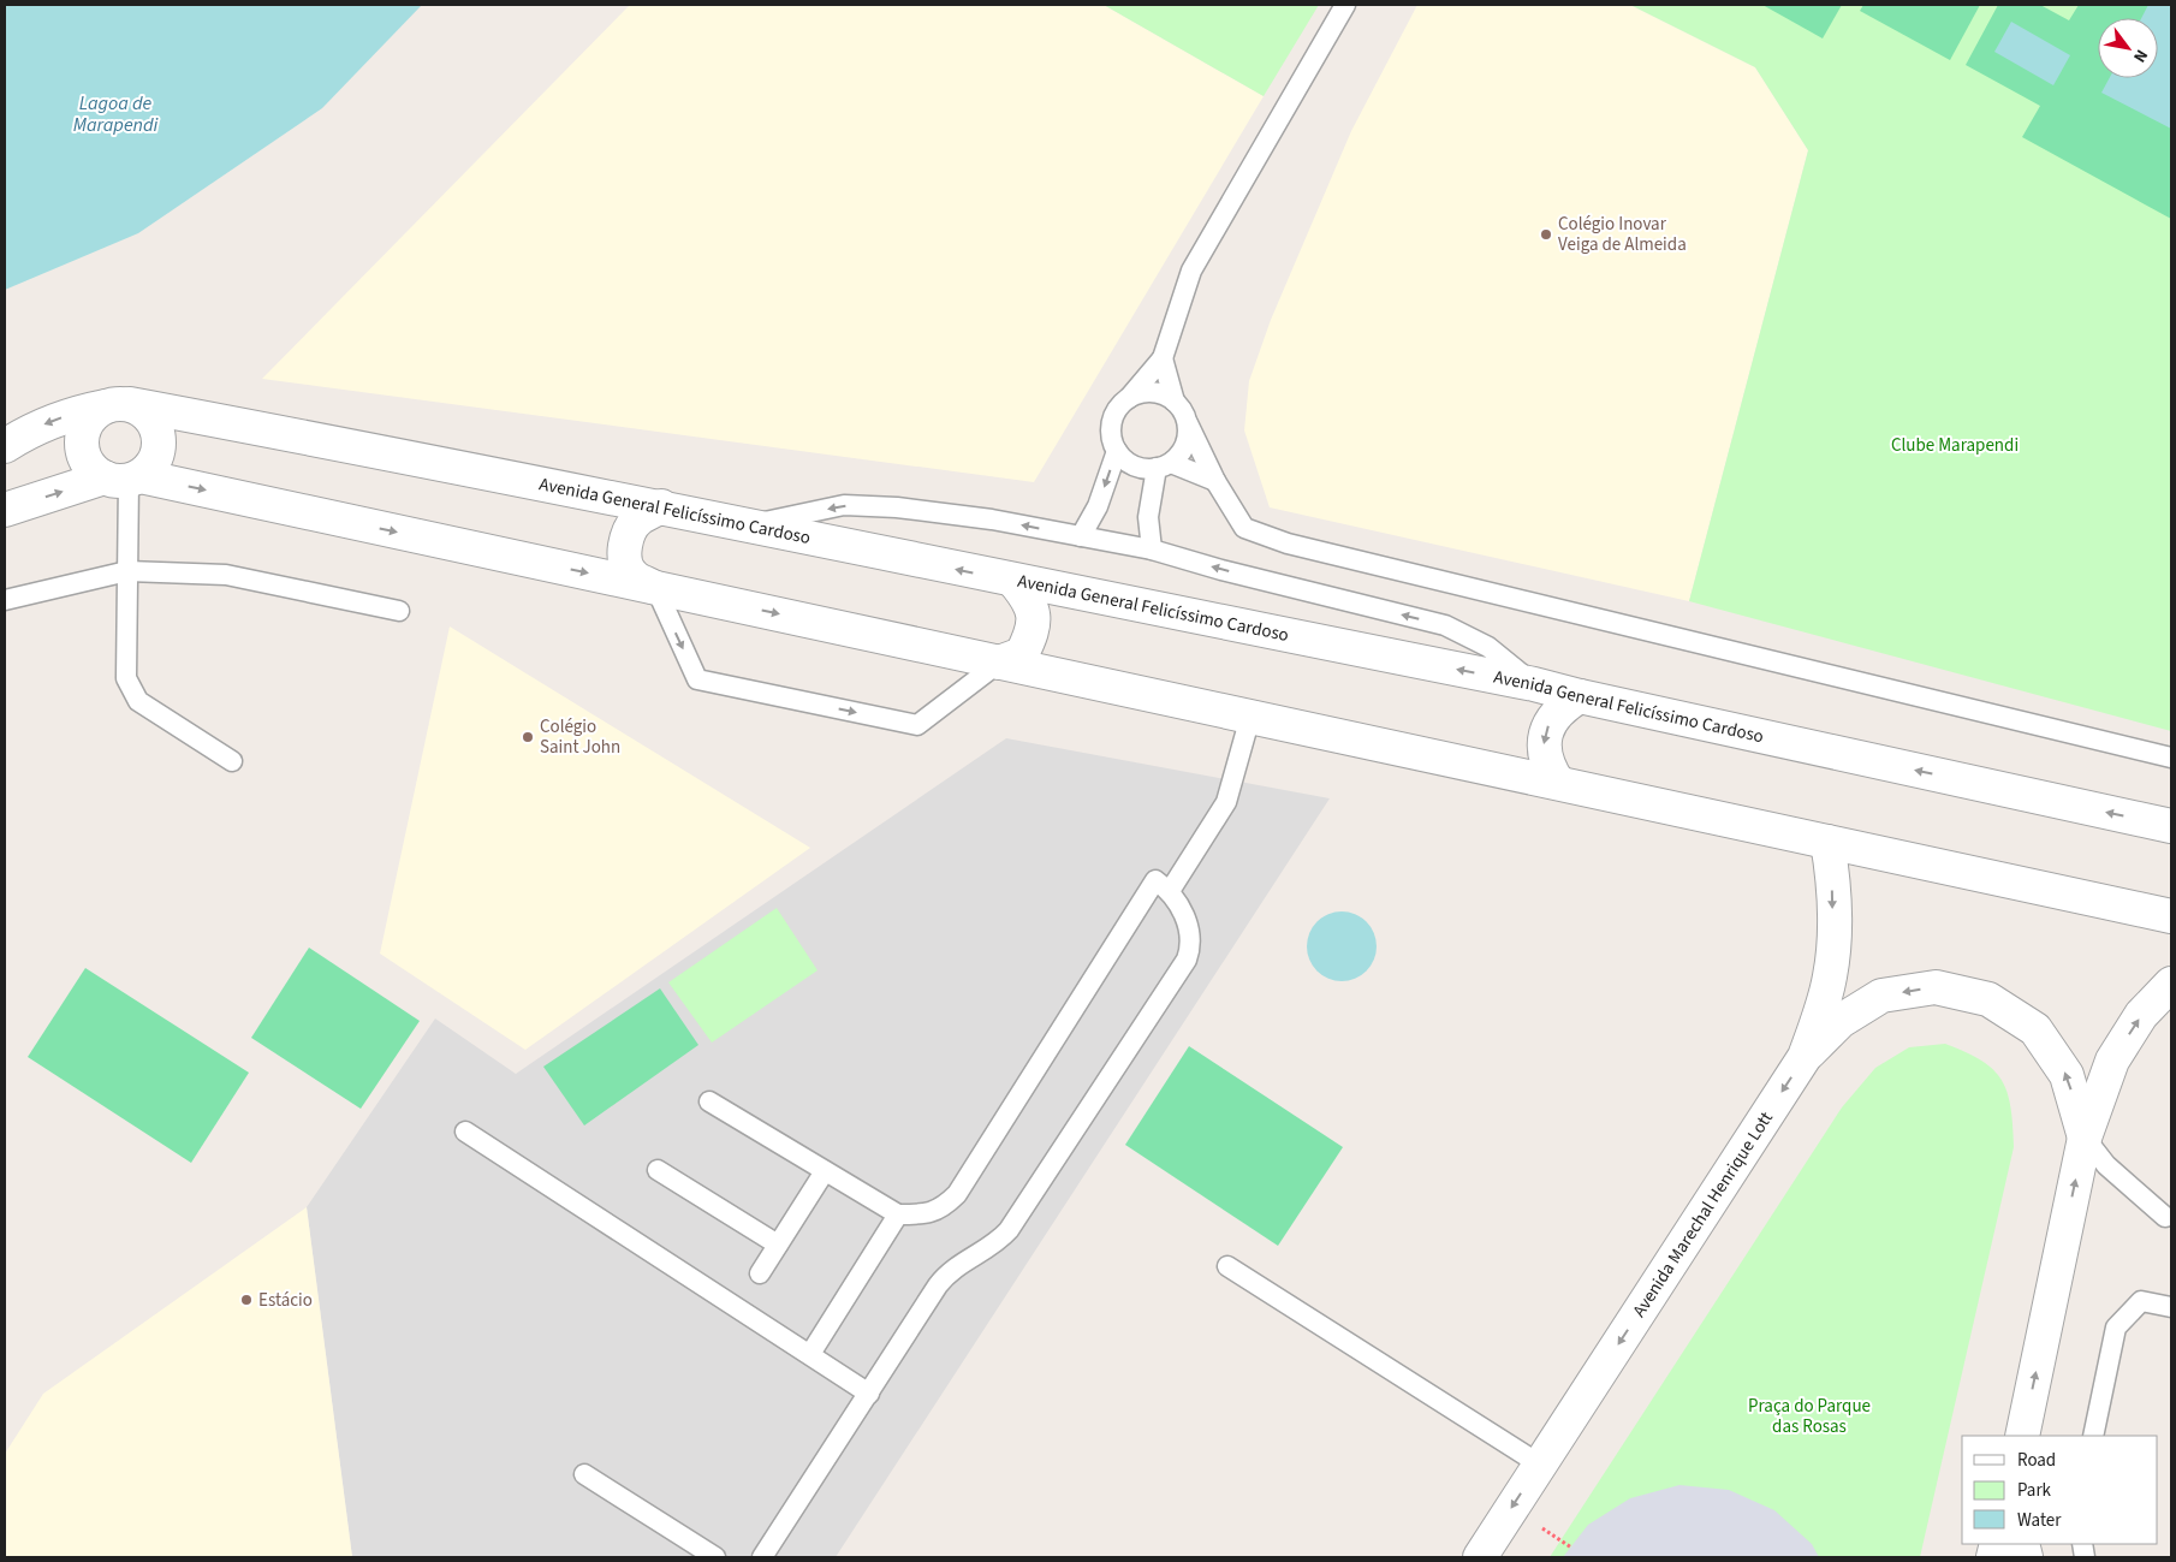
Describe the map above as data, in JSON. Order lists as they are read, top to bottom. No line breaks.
{"streets":{"street":["Avenida General Felicíssimo Cardoso","Avenida Marechal Henrique Lott"]},"one_way":["Avenida Marechal Henrique Lott"],"water":["Lagoa de Marapendi"],"parks":["Clube Marapendi","Praça do Parque das Rosas"],"places":["Colégio Inovar Veiga de Almeida","Colégio Saint John","Estácio"],"legend":["Road","Park","Water"],"north":"bottom right"}
